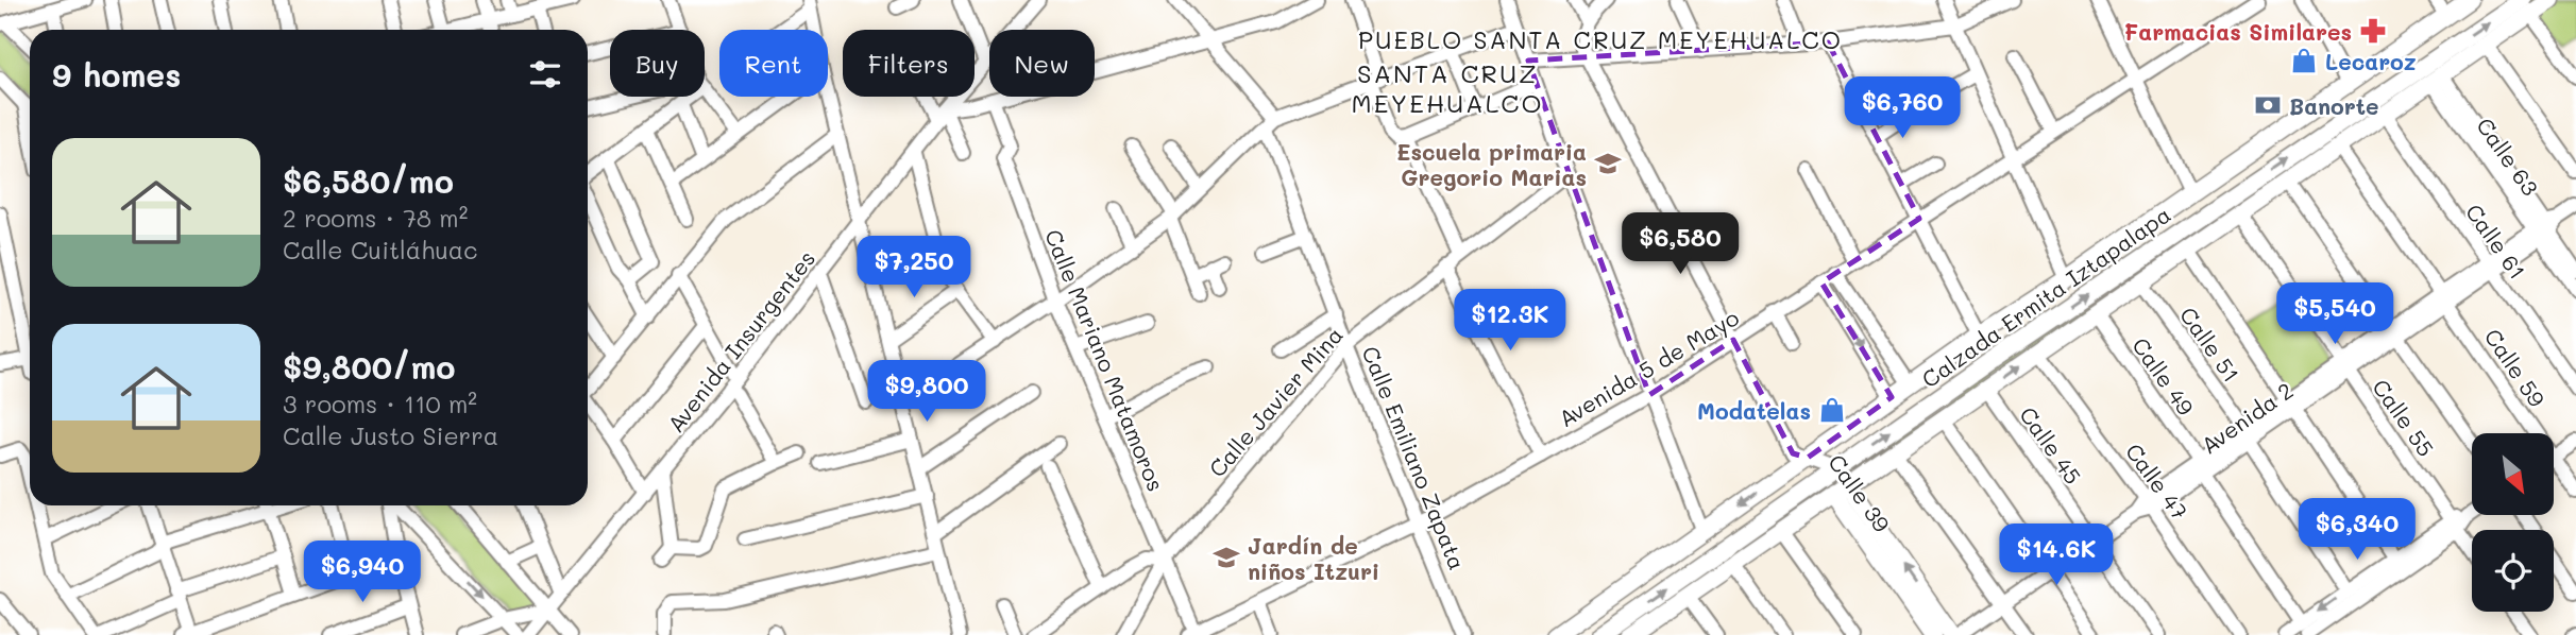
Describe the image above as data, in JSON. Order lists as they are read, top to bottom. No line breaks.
{"streets":{"main road":["Calzada Ermita Iztapalapa","Calle 39"],"street":["Calle 63","Calle 61","Avenida Insurgentes","Calle 51","Calle Mariano Matamoros","Avenida 5 de Mayo","Calle 59","Calle 49","Calle Javier Mina","Avenida 2","Calle 55","Calle 45","Calle Emiliano Zapata","Calle 47"]},"crossings":[["Calle 63","Calzada Ermita Iztapalapa"],["Calle 63","Avenida 2"],["Calle 61","Calzada Ermita Iztapalapa"],["Calle 61","Avenida 2"],["Calzada Ermita Iztapalapa","Calle 51"],["Calzada Ermita Iztapalapa","Calle 59"],["Calzada Ermita Iztapalapa","Calle 49"],["Calzada Ermita Iztapalapa","Calle 55"],["Calzada Ermita Iztapalapa","Calle 45"],["Calzada Ermita Iztapalapa","Calle 47"],["Calzada Ermita Iztapalapa","Calle 39"],["Calle 51","Avenida 2"],["Calle Mariano Matamoros","Avenida 5 de Mayo"],["Calle Mariano Matamoros","Calle Javier Mina"],["Avenida 5 de Mayo","Calle Emiliano Zapata"],["Avenida 5 de Mayo","Calle 39"],["Calle 59","Avenida 2"],["Calle 49","Avenida 2"],["Calle Javier Mina","Calle Emiliano Zapata"],["Avenida 2","Calle 55"],["Avenida 2","Calle 45"],["Avenida 2","Calle 47"]],"districts":["PUEBLO SANTA CRUZ MEYEHUALCO","SANTA CRUZ MEYEHUALCO"],"places":{"pharmacy":["Farmacias Similares"],"shop":["Lecaroz","Modatelas"],"bank":["Banorte"],"school or university":["Escuela primaria Gregorio Marias","Jardín de niños Itzuri"]},"north":"bottom right","page":{"chip":["Buy","Rent","Filters","New"],"heading":"9 homes","price":["$6,760","$6,580","$7,250","$5,540","$12.3K","$9,800","$6,340","$14.6K","$6,940"],"list":[{"name":"$6,580/mo","note":"2 rooms · 78 m² · Calle Cuitláhuac"},{"name":"$9,800/mo","note":"3 rooms · 110 m² · Calle Justo Sierra"}]}}
